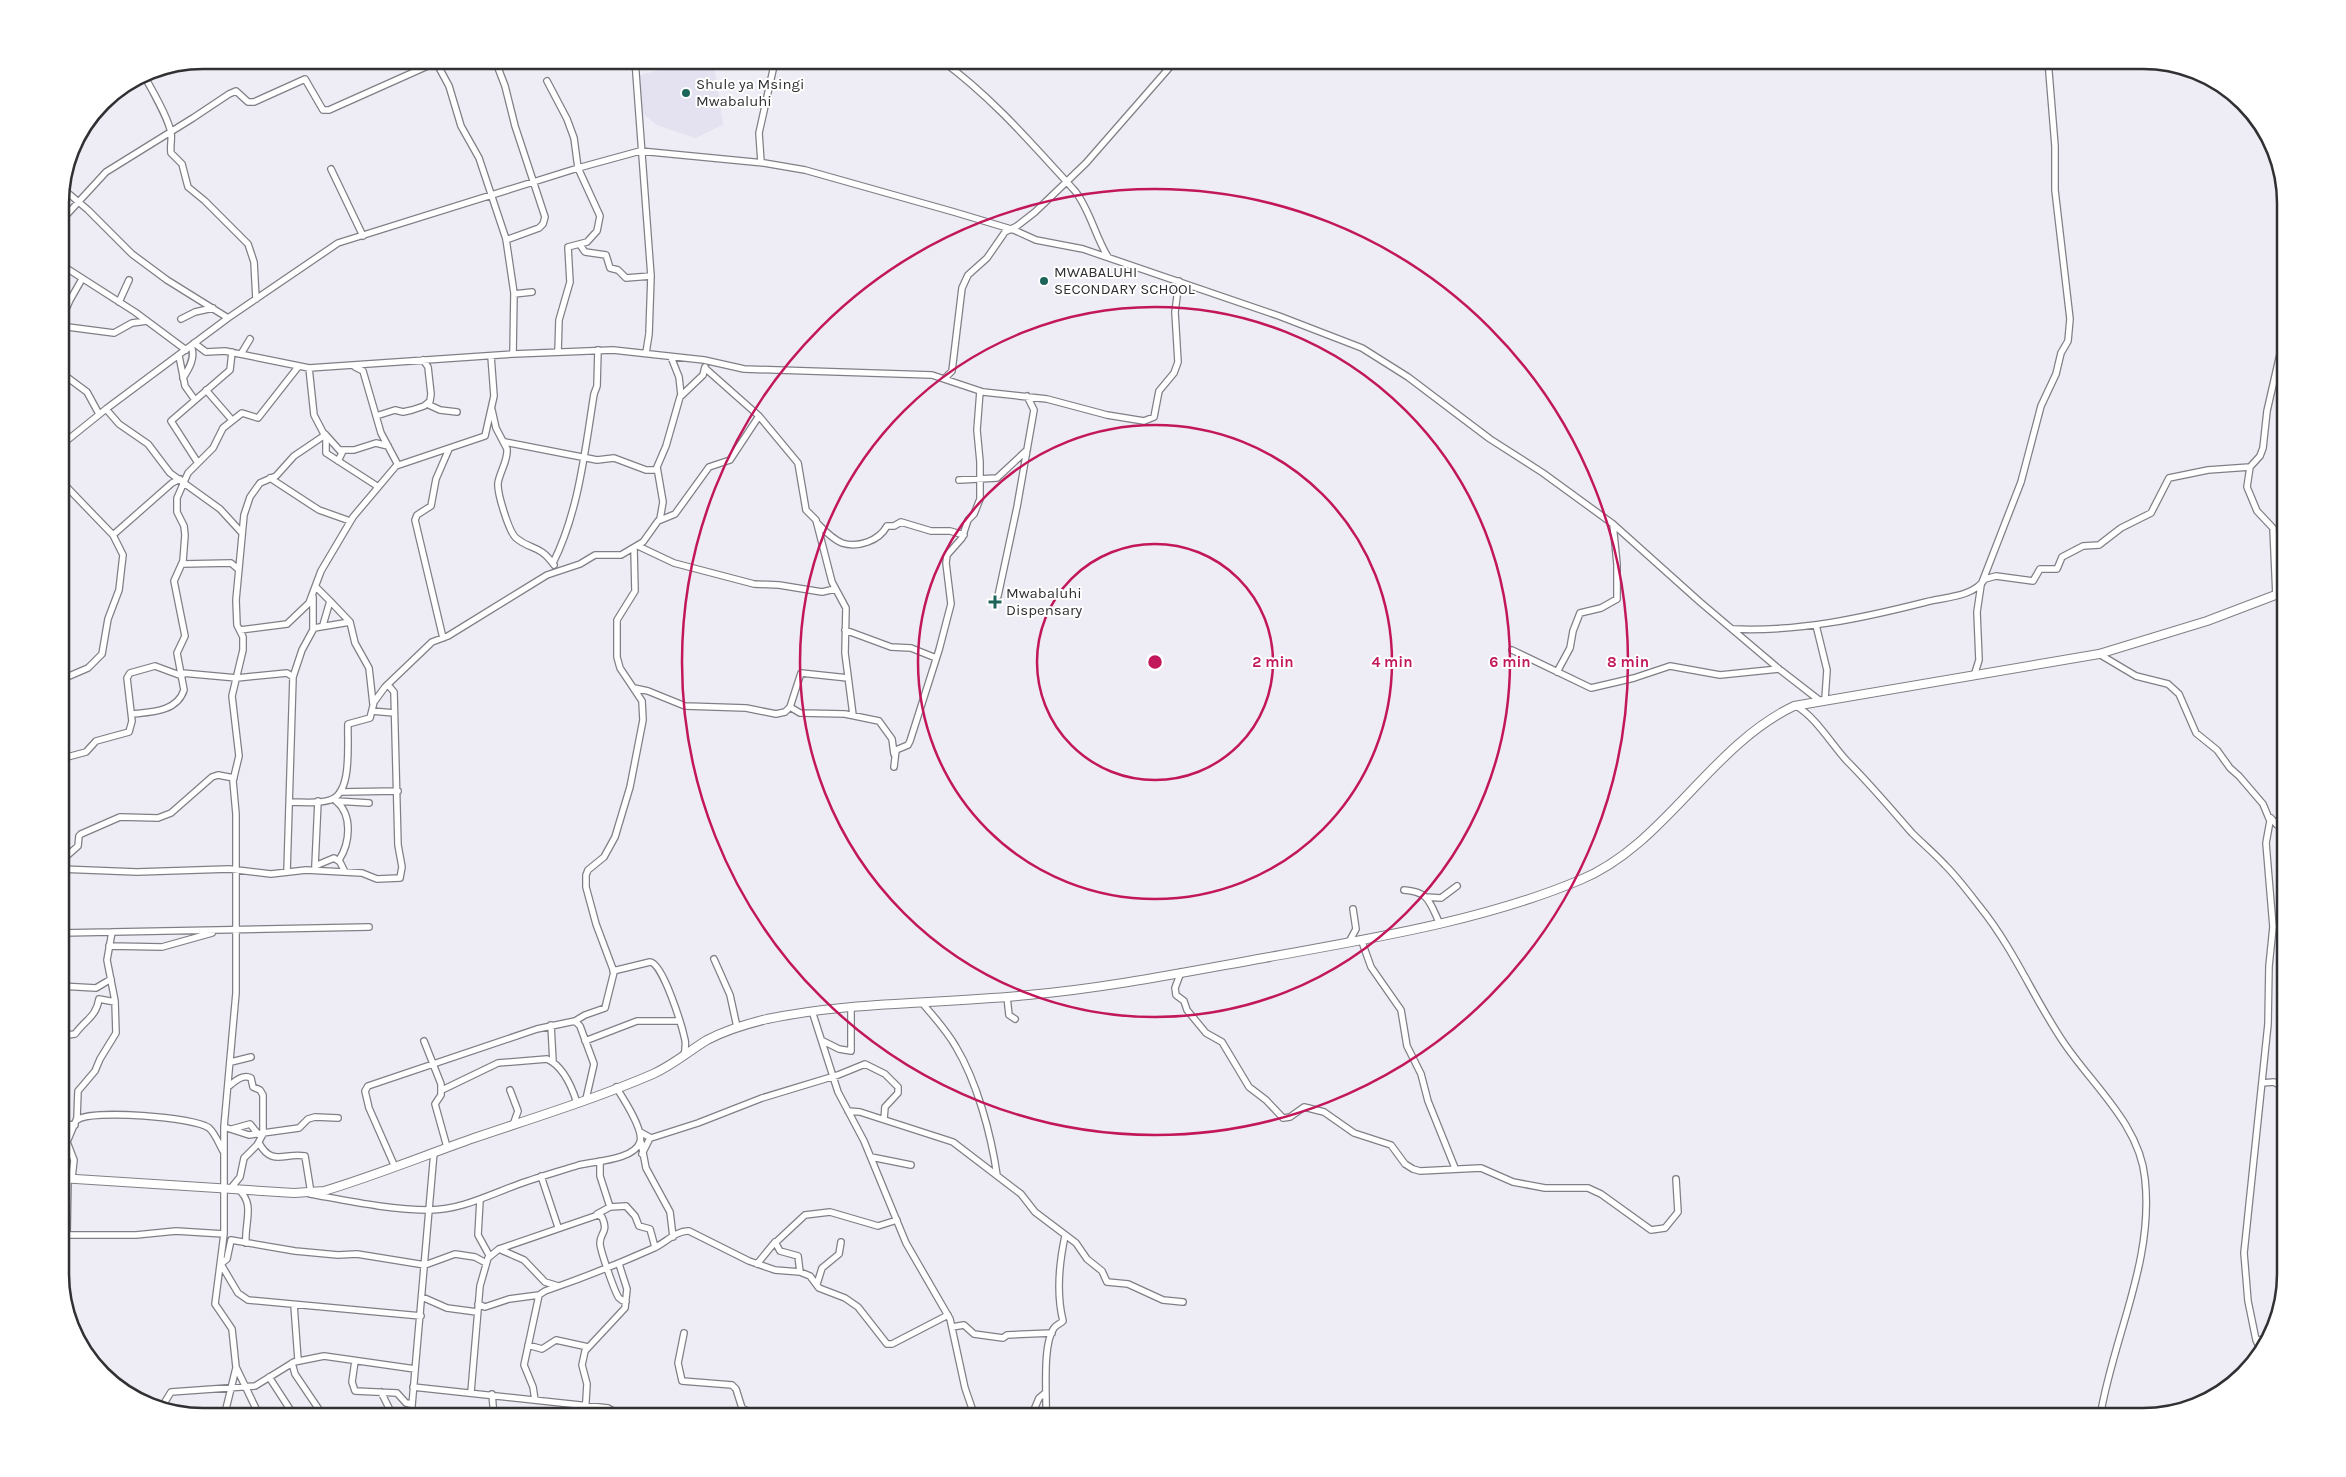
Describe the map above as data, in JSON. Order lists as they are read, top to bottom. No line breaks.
{"places":{"other":["Shule ya Msingi Mwabaluhi","MWABALUHI SECONDARY SCHOOL"],"health":["Mwabaluhi Dispensary"]},"rings":["2 min","4 min","6 min","8 min"]}
